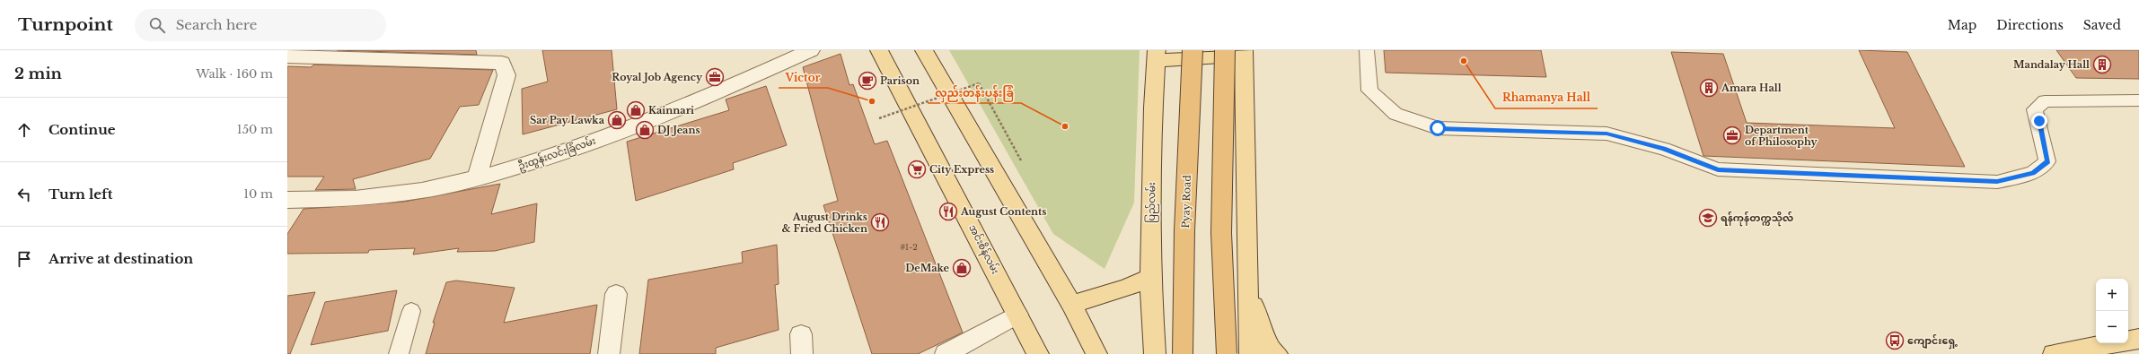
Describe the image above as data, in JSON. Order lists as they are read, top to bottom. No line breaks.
{"streets":{"highway":["Pyay Road"],"main road":["ပြည်လမ်း","အင်းစိန်လမ်း"],"street":["ဦးထွန်းလင်းခြံလမ်း"]},"places":{"other":["Rhamanya Hall","Victor","လှည်းတန်းပန်းခြံ"],"building":["Mandalay Hall","Amara Hall"],"office":["Royal Job Agency","Department of Philosophy"],"cafe":["Parison"],"shop":["Kainnari","Sar Pay Lawka","DJ Jeans","DeMake"],"supermarket":["City Express"],"restaurant":["August Contents","August Drinks & Fried Chicken"],"school or university":["ရန်ကုန်တက္ကသိုလ်"],"bus stop":["ကျောင်းရှေ့"]},"house_numbers":["#1-2"],"page":{"header":"Turnpoint","search":"Search here","nav":["Map","Directions","Saved"],"heading":["2 min","Walk · 160 m"],"list":[["Continue","150 m"],["Turn left","10 m"],"Arrive at destination"],"map_buttons":["+","−"]}}
